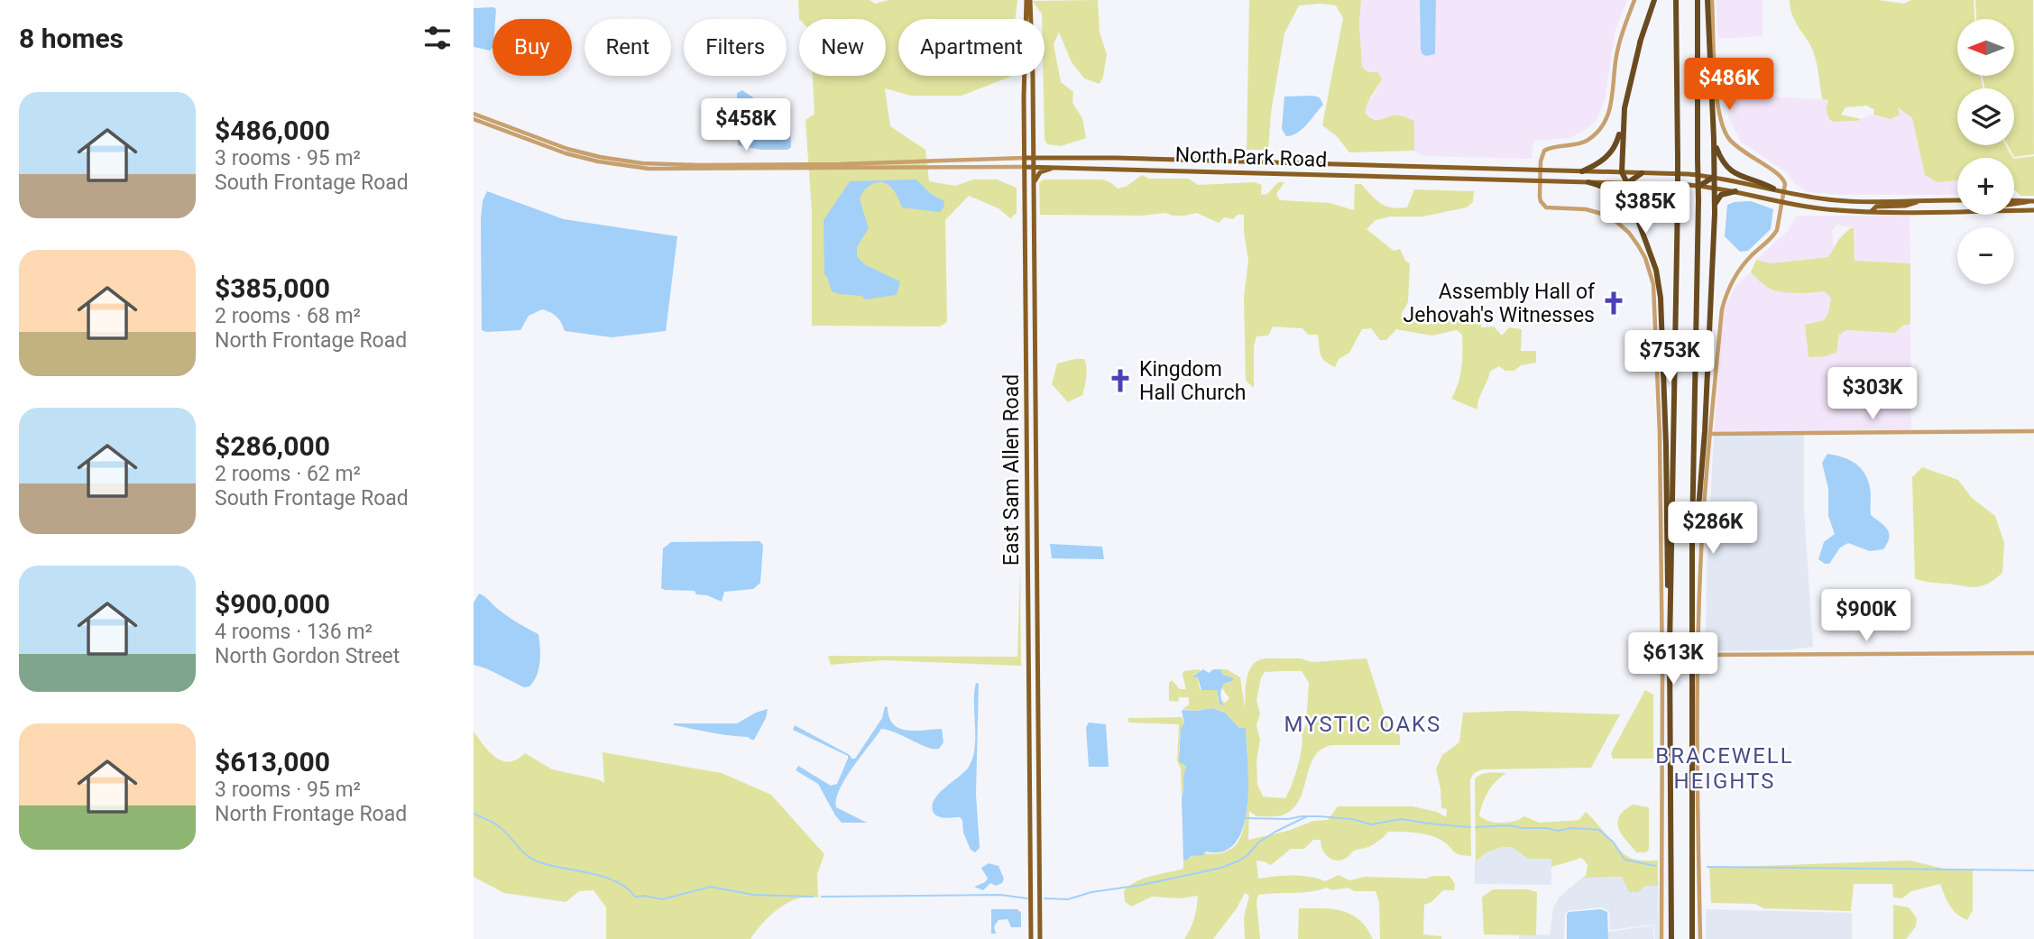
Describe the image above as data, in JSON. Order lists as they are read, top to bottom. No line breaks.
{"streets":{"main road":["North Park Road","East Sam Allen Road"]},"crossings":[["North Park Road","East Sam Allen Road"]],"districts":["MYSTIC OAKS","BRACEWELL HEIGHTS"],"places":{"church":["Assembly Hall of Jehovah's Witnesses","Kingdom Hall Church"]},"north":"left","page":{"heading":"8 homes","map_buttons":["+","−"],"chip":["Buy","Rent","Filters","New","Apartment"],"price":["$486K","$458K","$385K","$753K","$303K","$286K","$900K","$613K"],"list":[{"name":"$486,000","note":"3 rooms · 95 m² · South Frontage Road"},{"name":"$385,000","note":"2 rooms · 68 m² · North Frontage Road"},{"name":"$286,000","note":"2 rooms · 62 m² · South Frontage Road"},{"name":"$900,000","note":"4 rooms · 136 m² · North Gordon Street"},{"name":"$613,000","note":"3 rooms · 95 m² · North Frontage Road"}]}}
